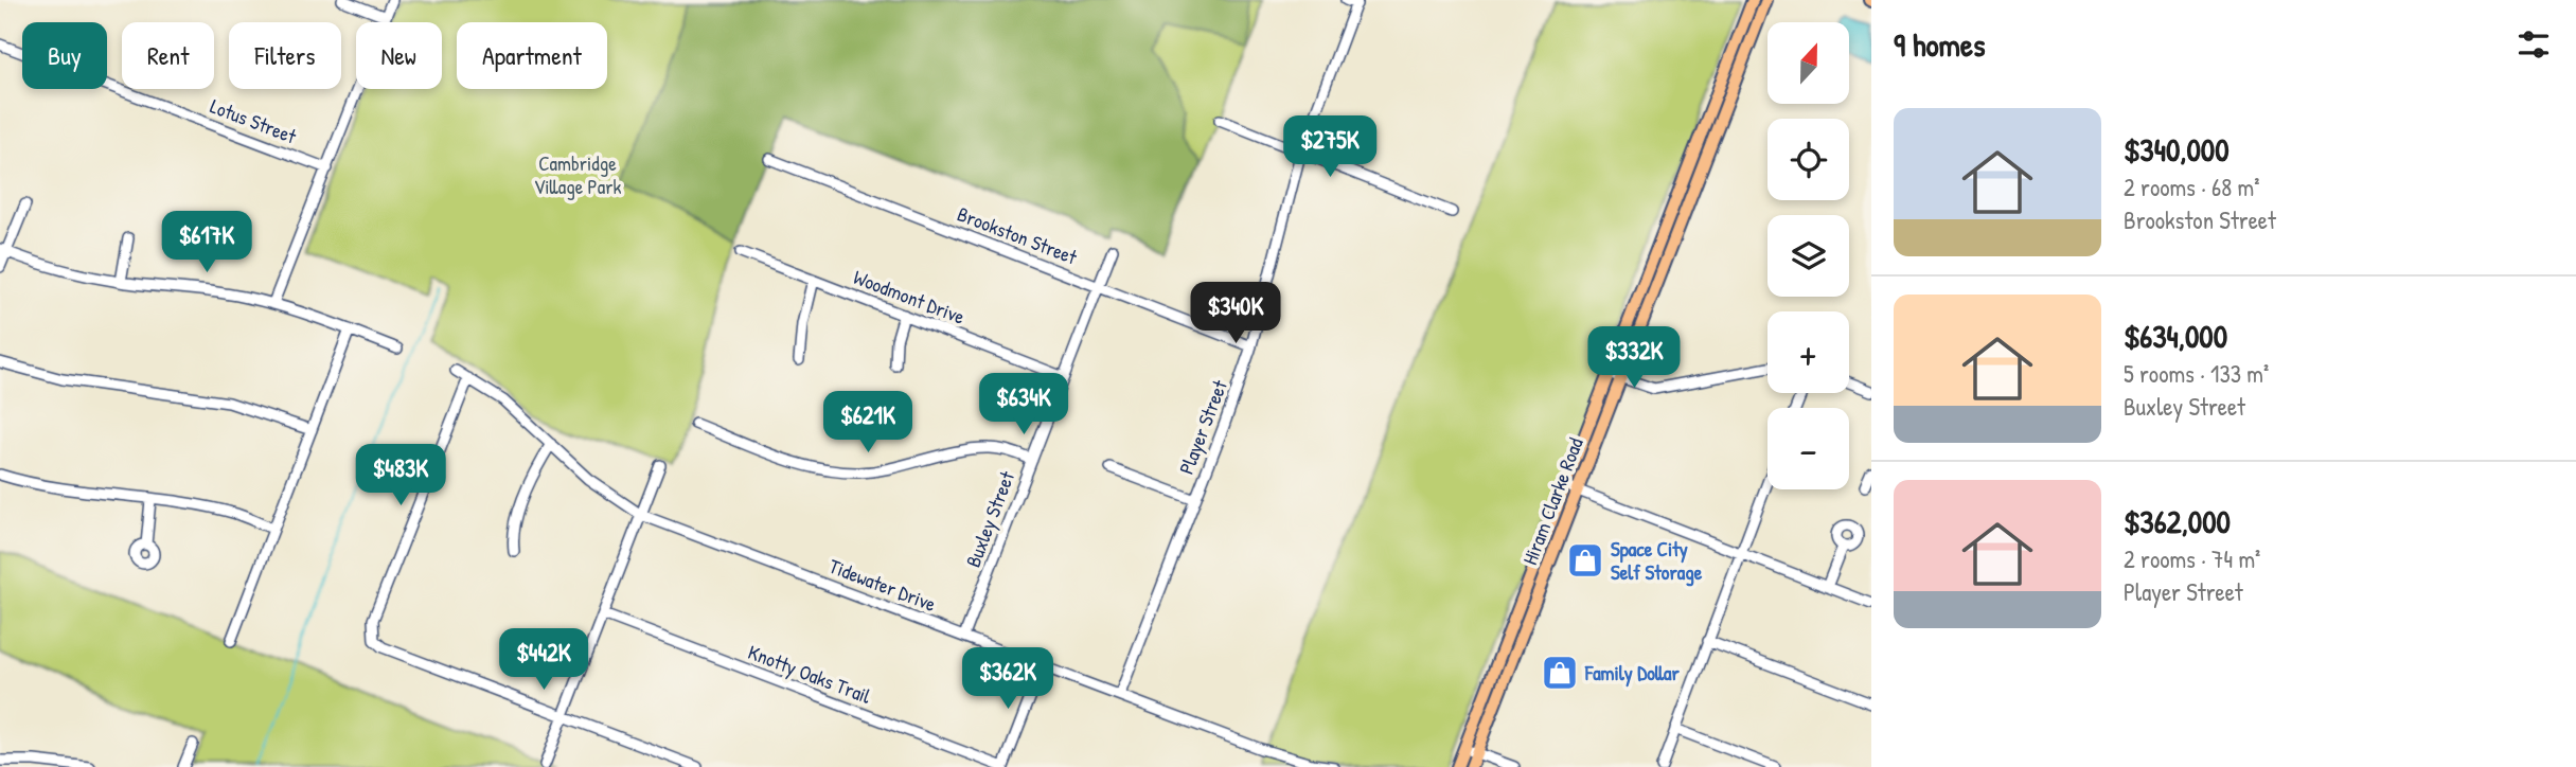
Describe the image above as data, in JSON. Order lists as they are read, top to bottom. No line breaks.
{"streets":{"main road":["Hiram Clarke Road"],"street":["Lotus Street","Brookston Street","Woodmont Drive","Player Street","Buxley Street","Tidewater Drive","Knotty Oaks Trail"]},"crossings":[["Brookston Street","Player Street"],["Brookston Street","Buxley Street"],["Woodmont Drive","Buxley Street"],["Player Street","Tidewater Drive"],["Buxley Street","Tidewater Drive"]],"parks":["Cambridge Village Park"],"places":{"shop":["Space City Self Storage","Family Dollar"]},"north":"top","page":{"heading":"9 homes","map_buttons":["+","−"],"chip":["Buy","Rent","Filters","New","Apartment"],"list":[{"name":"$340,000","note":"2 rooms · 68 m² · Brookston Street"},{"name":"$634,000","note":"5 rooms · 133 m² · Buxley Street"},{"name":"$362,000","note":"2 rooms · 74 m² · Player Street"}],"price":["$275K","$617K","$340K","$332K","$634K","$621K","$483K","$442K","$362K"]}}
